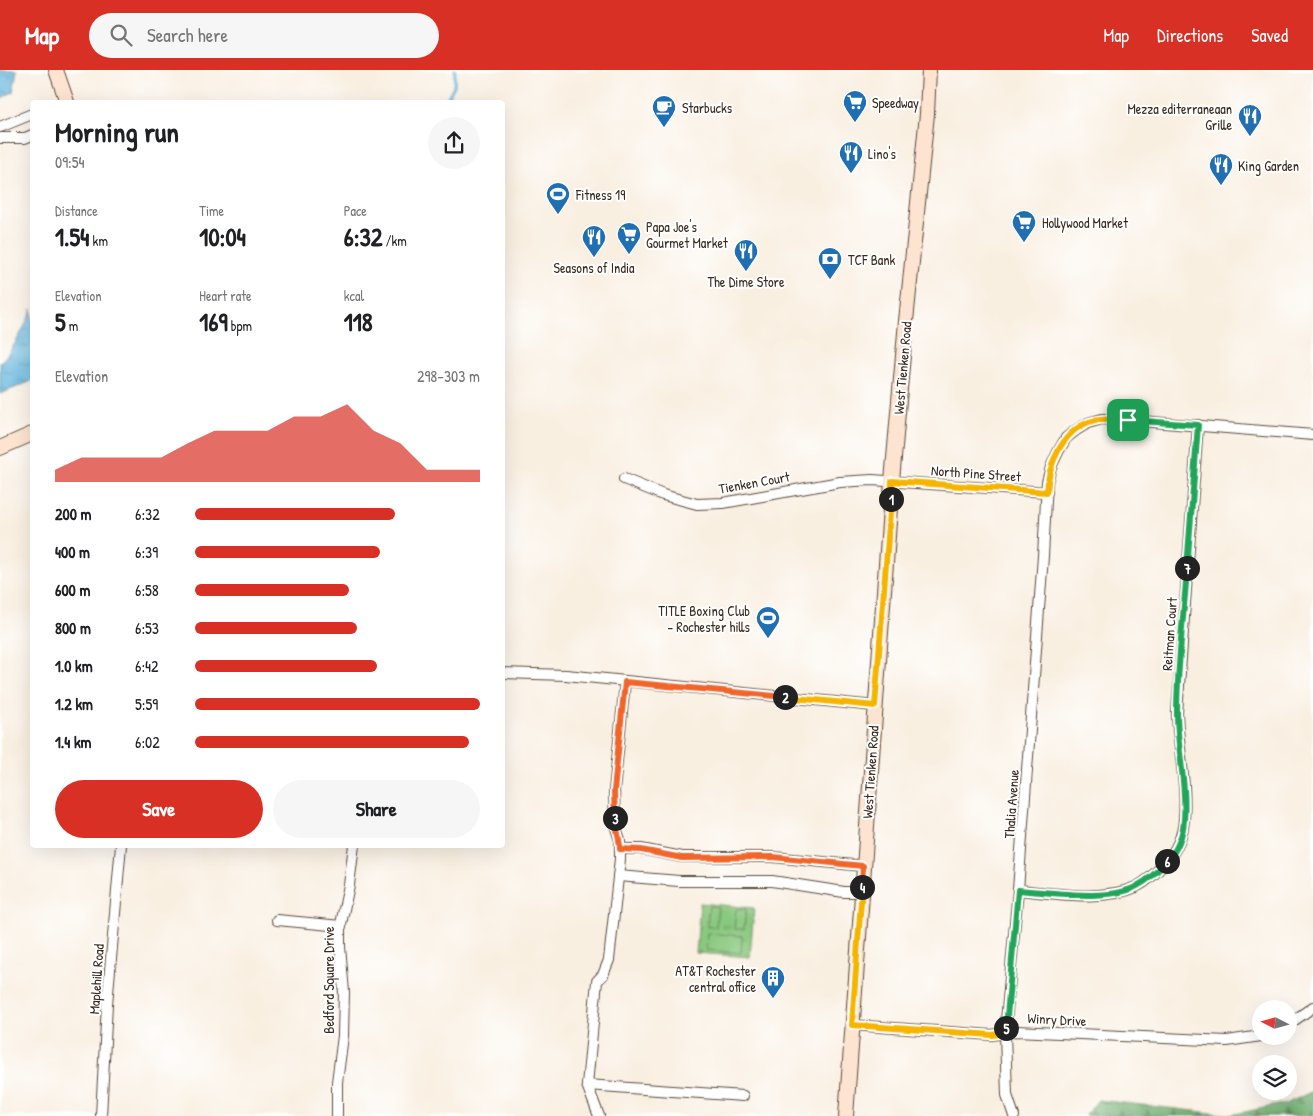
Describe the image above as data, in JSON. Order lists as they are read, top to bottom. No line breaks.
{"streets":{"main road":["West Tienken Road"],"street":["North Pine Street","Tienken Court","Reitman Court","Thalia Avenue","Maplehill Road","Bedford Square Drive","Winry Drive"]},"crossings":[["West Tienken Road","North Pine Street"],["West Tienken Road","Tienken Court"],["West Tienken Road","Winry Drive"],["North Pine Street","Tienken Court"],["North Pine Street","Thalia Avenue"],["Reitman Court","Thalia Avenue"],["Thalia Avenue","Winry Drive"]],"places":{"supermarket":["Speedway","Hollywood Market","Papa Joe's Gourmet Market"],"cafe":["Starbucks"],"restaurant":["Mezza editerraneaan Grille","Lino's","King Garden","Seasons of India","The Dime Store"],"sports":["Fitness 19","TITLE Boxing Club - Rochester hills"],"bank":["TCF Bank"],"building":["AT&T Rochester central office"]},"north":"left","page":{"header":"Map","search":"Search here","nav":["Map","Directions","Saved"],"heading":["Morning run","09:54"],"stats":[["Distance","1.54 km"],["Time","10:04"],["Pace","6:32 /km"],["Elevation","5 m"],["Heart rate","169 bpm"],["kcal","118"]],"chart":["Elevation","298–303 m"],"pins":["1","7","2","3","6","4","5"],"list":[{"name":"200 m","note":"6:32"},{"name":"400 m","note":"6:39"},{"name":"600 m","note":"6:58"},{"name":"800 m","note":"6:53"},{"name":"1.0 km","note":"6:42"},{"name":"1.2 km","note":"5:59"},{"name":"1.4 km","note":"6:02"}],"buttons":["Save","Share"]}}
